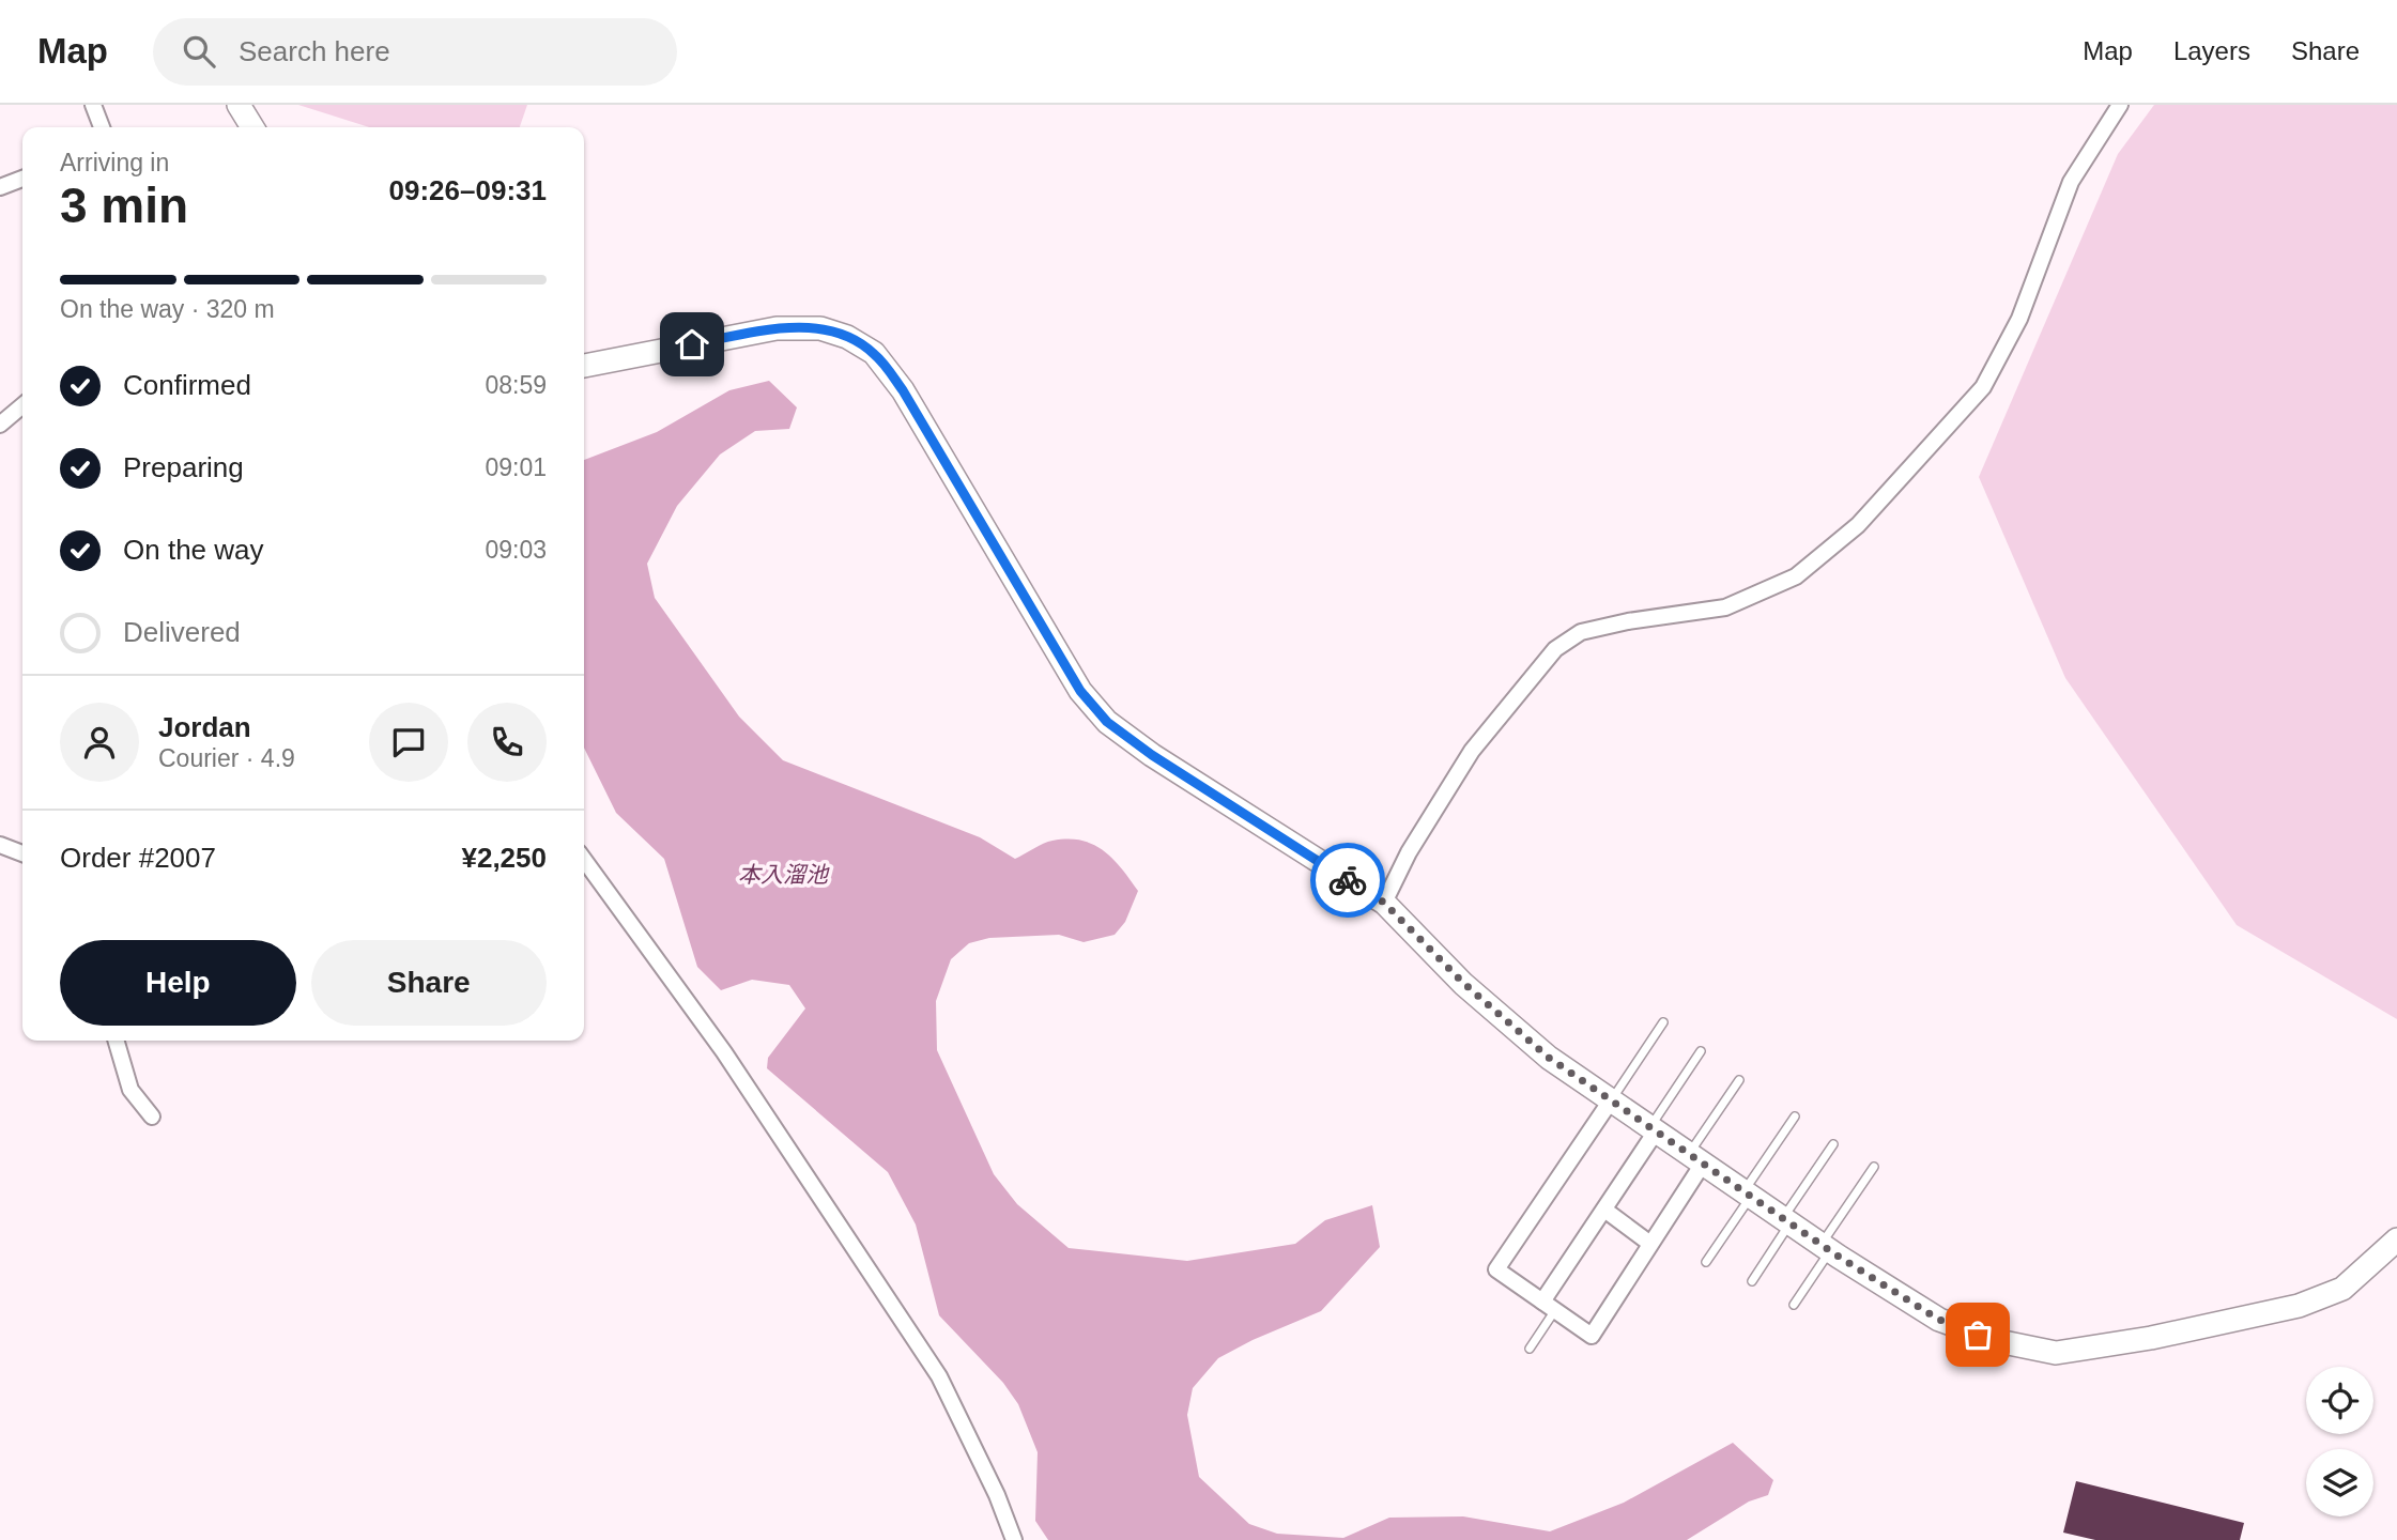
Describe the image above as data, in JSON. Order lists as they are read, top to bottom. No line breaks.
{"water":["本入溜池"],"page":{"header":"Map","search":"Search here","nav":["Map","Layers","Share"],"heading":["3 min","Arriving in","09:26–09:31"],"panel":["Jordan","Courier · 4.9","Order #2007","¥2,250"],"bar":"On the way · 320 m","list":[["Confirmed","08:59"],["Preparing","09:01"],["On the way","09:03"],"Delivered"],"buttons":["Help","Share"]}}
